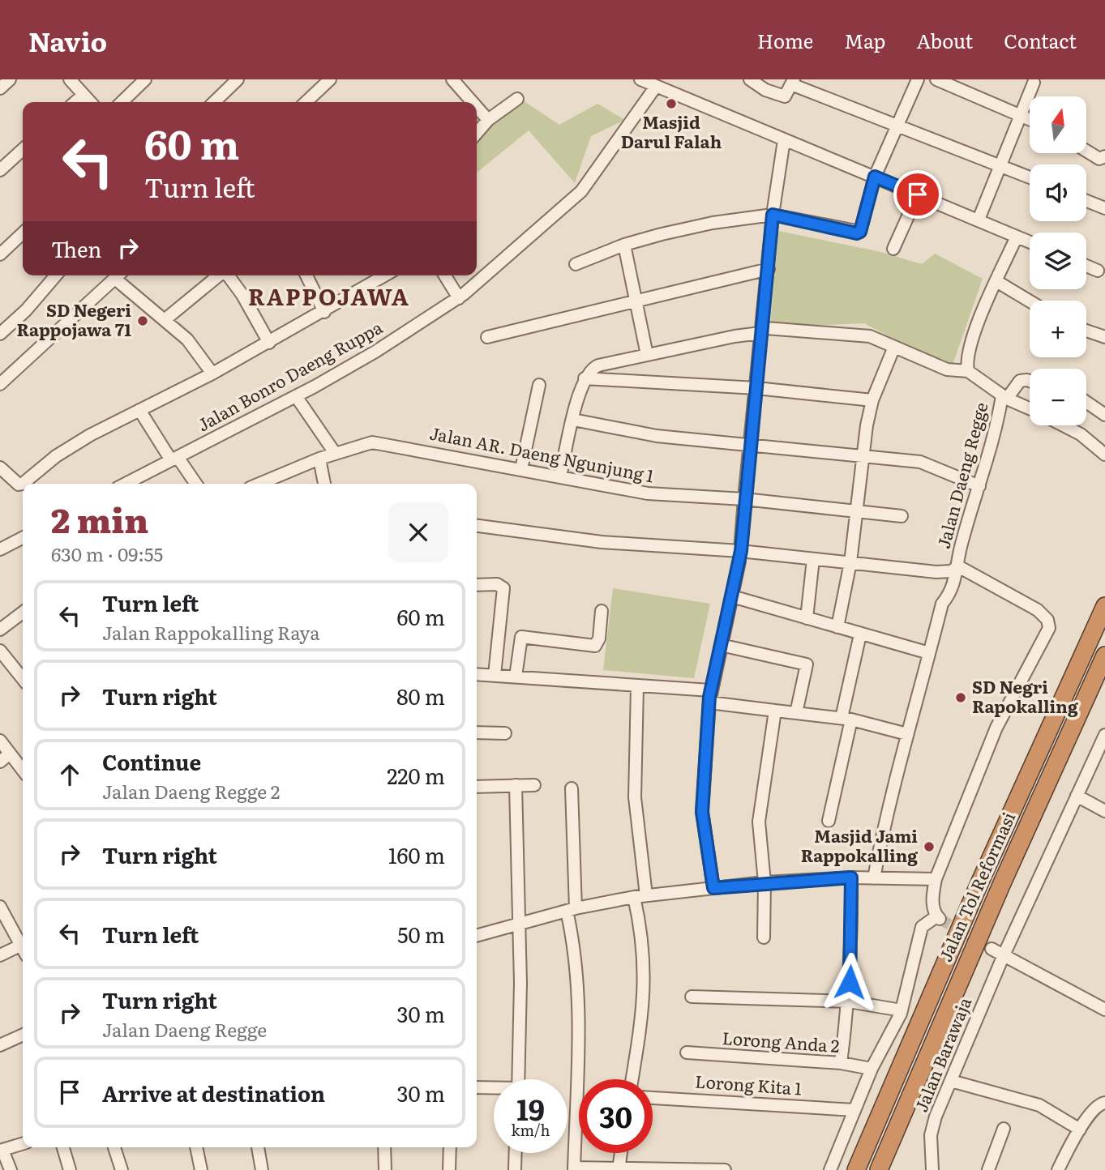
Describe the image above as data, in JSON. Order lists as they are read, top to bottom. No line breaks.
{"streets":{"highway":["Jalan Tol Reformasi"],"street":["Jalan Bonro Daeng Ruppa","Jalan AR. Daeng Ngunjung 1","Jalan Daeng Regge","Lorong Anda 2","Jalan Barawaja","Lorong Kita 1"]},"districts":["RAPPOJAWA"],"places":["Masjid Darul Falah","SD Negeri Rappojawa 71","SD Negri Rapokalling","Masjid Jami Rappokalling"],"north":"top","page":{"header":"Navio","nav":["Home","Map","About","Contact"],"map_buttons":["+","−"],"turn":["60 m","Turn left"],"then":"Then","heading":["2 min","630 m · 09:55"],"list":[{"name":"Turn left","note":"Jalan Rappokalling Raya","value":"60 m"},{"name":"Turn right","value":"80 m"},{"name":"Continue","note":"Jalan Daeng Regge 2","value":"220 m"},{"name":"Turn right","value":"160 m"},{"name":"Turn left","value":"50 m"},{"name":"Turn right","note":"Jalan Daeng Regge","value":"30 m"},{"name":"Arrive at destination","value":"30 m"}],"speed":"19 km/h","limit":"30"}}
